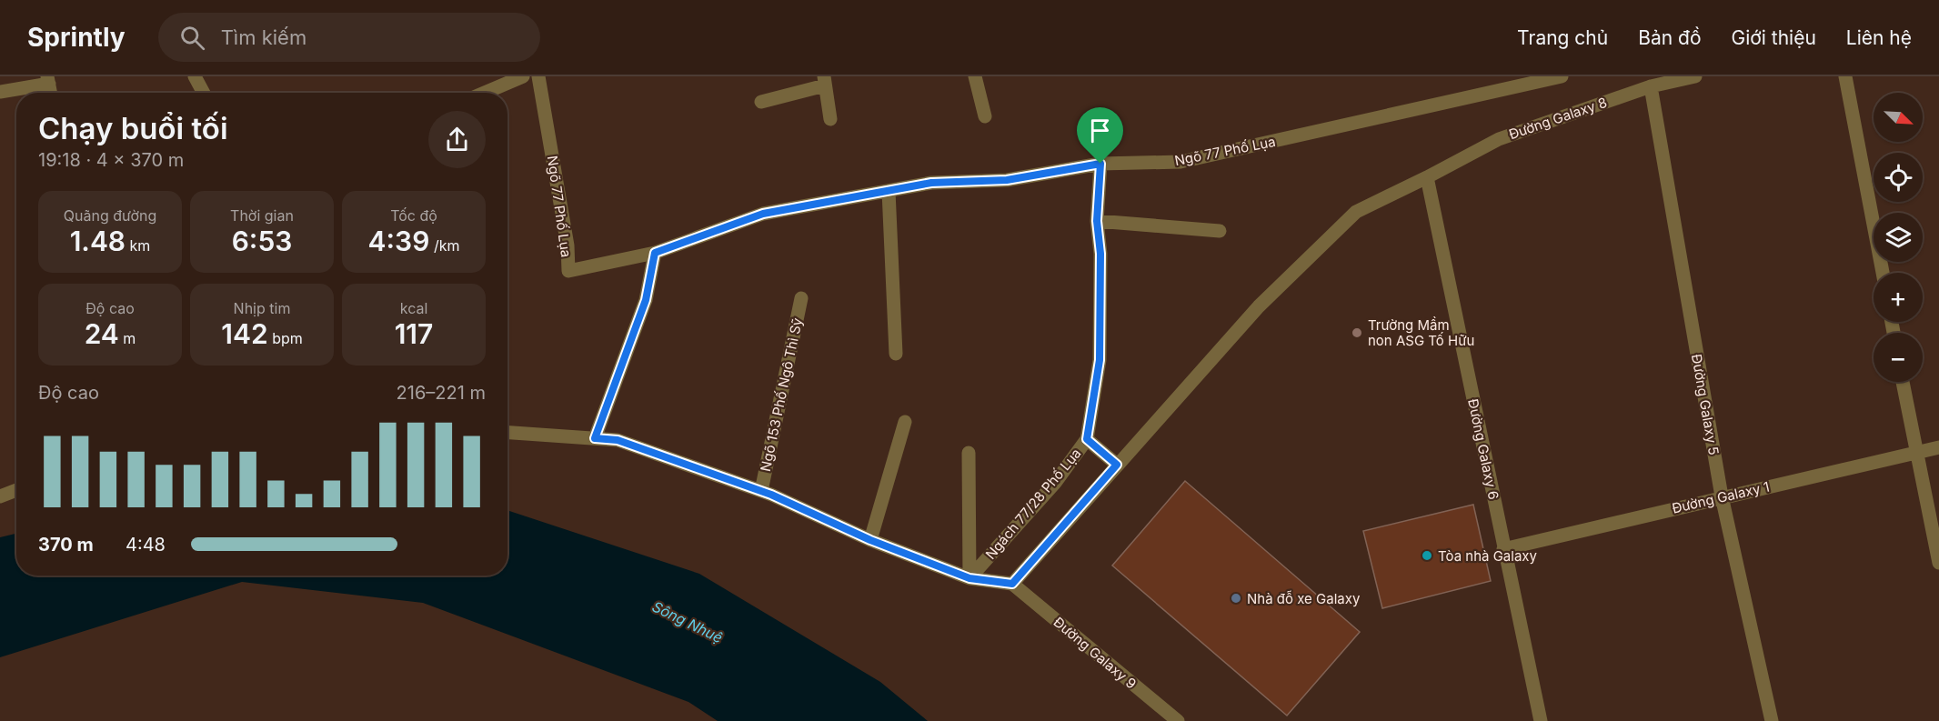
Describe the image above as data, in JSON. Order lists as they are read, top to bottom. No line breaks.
{"streets":{"street":["Đường Galaxy 8","Ngõ 77 Phố Lụa","Ngõ 153 Phố Ngô Thì Sỹ","Đường Galaxy 5","Đường Galaxy 6","Đường Galaxy 1","Ngách 77/28 Phố Lụa","Đường Galaxy 9"]},"crossings":[["Đường Galaxy 8","Đường Galaxy 5"],["Đường Galaxy 8","Đường Galaxy 6"],["Đường Galaxy 8","Đường Galaxy 9"],["Ngõ 77 Phố Lụa","Ngách 77/28 Phố Lụa"],["Đường Galaxy 5","Đường Galaxy 1"],["Đường Galaxy 6","Đường Galaxy 1"]],"water":["Sông Nhuệ"],"places":["Trường Mầm non ASG Tố Hữu","Tòa nhà Galaxy","Nhà đỗ xe Galaxy"],"north":"bottom right","page":{"header":"Sprintly","search":"Tìm kiếm","nav":["Trang chủ","Bản đồ","Giới thiệu","Liên hệ"],"map_buttons":["+","−"],"heading":["Chạy buổi tối","19:18 · 4 × 370 m"],"stats":[["Quãng đường","1.48 km"],["Thời gian","6:53"],["Tốc độ","4:39 /km"],["Độ cao","24 m"],["Nhịp tim","142 bpm"],["kcal","117"]],"chart":["Độ cao","216–221 m"],"list":[{"name":"370 m","note":"4:48"}]}}
